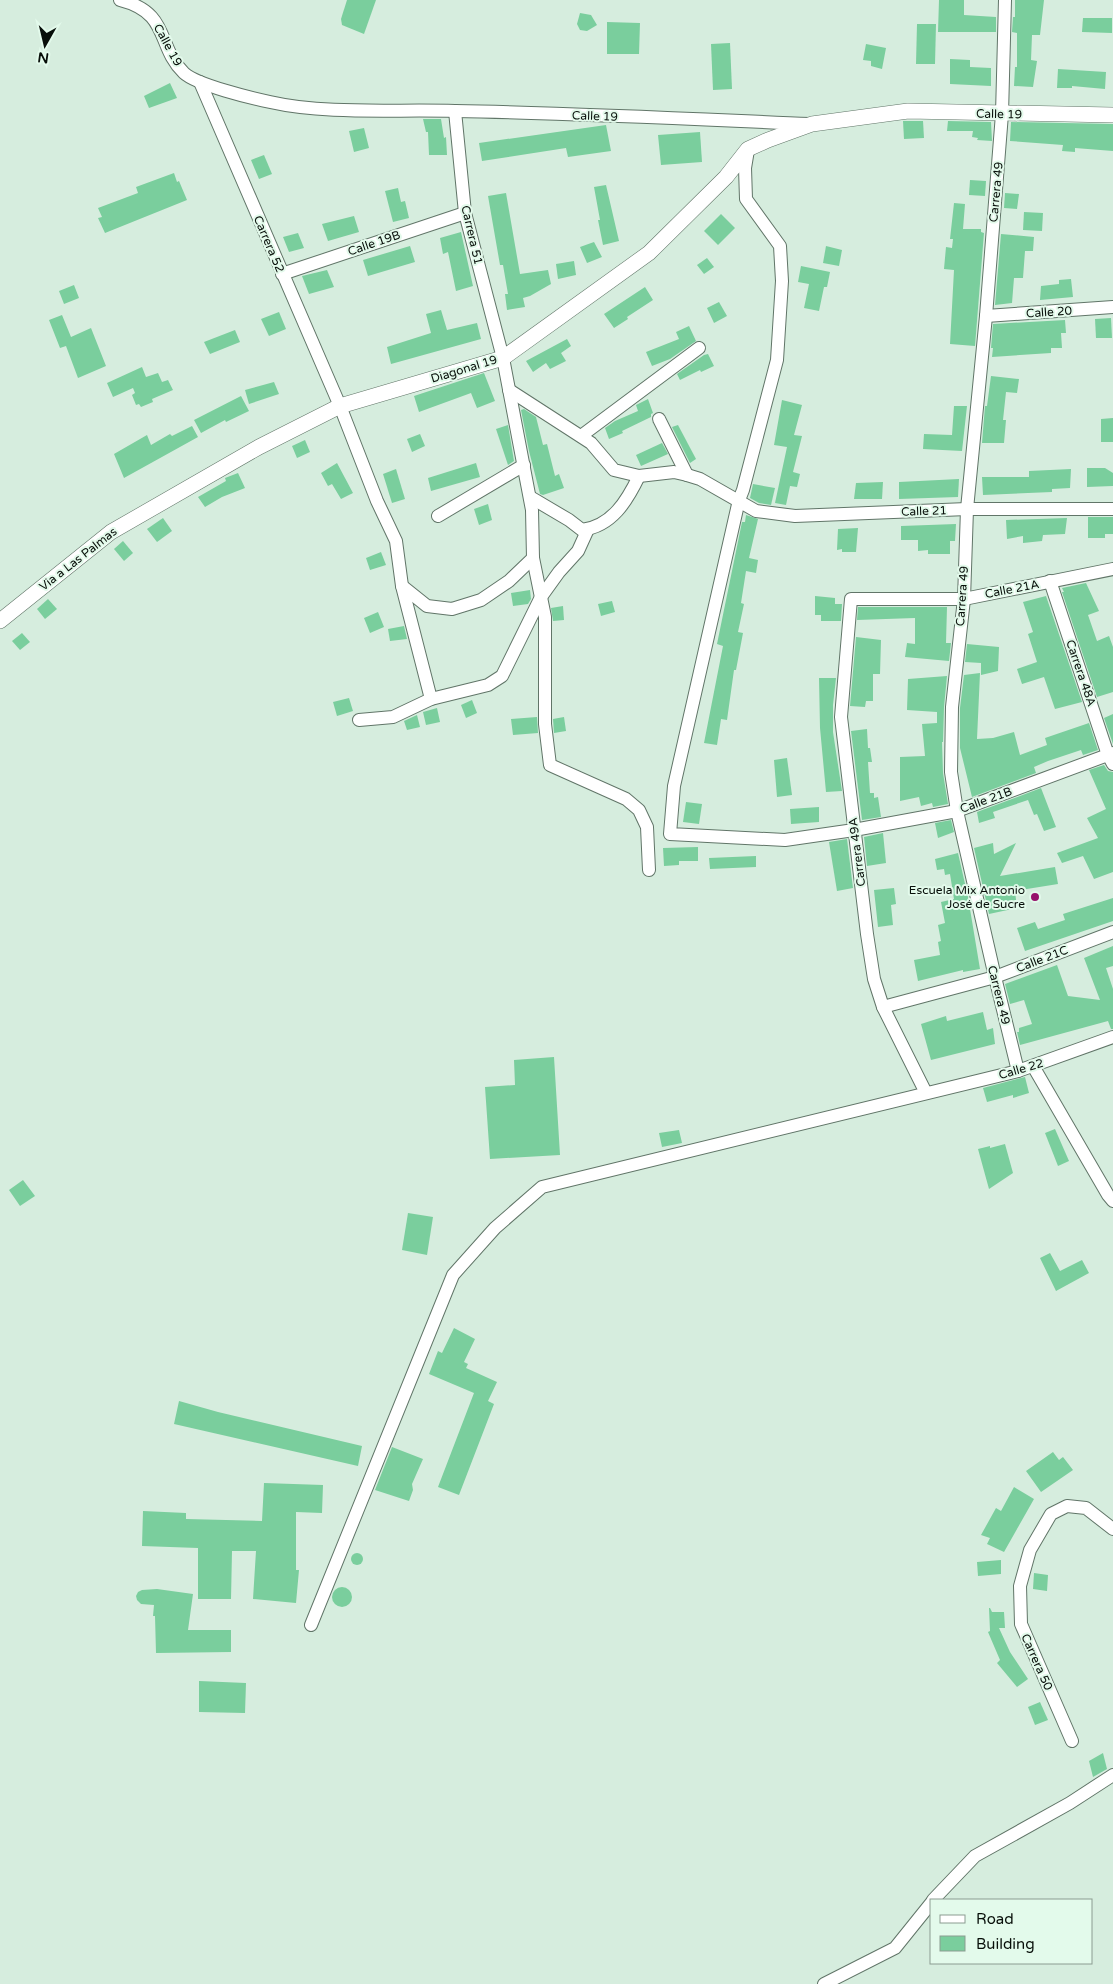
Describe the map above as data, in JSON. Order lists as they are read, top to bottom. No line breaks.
{"streets":{"street":["Calle 19","Carrera 49","Carrera 51","Calle 19B","Carrera 52","Calle 20","Diagonal 19","Calle 21","Via a Las Palmas","Calle 21A","Carrera 48A","Calle 21B","Carrera 49A","Calle 21C","Calle 22","Carrera 50"]},"crossings":[["Calle 19","Carrera 49"],["Calle 19","Carrera 51"],["Calle 19","Carrera 52"],["Carrera 49","Calle 20"],["Carrera 49","Calle 21"],["Carrera 49","Calle 21A"],["Carrera 49","Calle 21B"],["Carrera 49","Calle 21C"],["Carrera 49","Calle 22"],["Carrera 51","Calle 19B"],["Carrera 51","Diagonal 19"],["Calle 19B","Carrera 52"],["Carrera 52","Diagonal 19"],["Diagonal 19","Via a Las Palmas"],["Calle 21","Calle 21B"],["Calle 21A","Carrera 48A"],["Calle 21A","Carrera 49A"],["Carrera 48A","Calle 21B"],["Calle 21B","Carrera 49A"],["Carrera 49A","Calle 21C"],["Carrera 49A","Calle 22"]],"places":["Escuela Mix Antonio José de Sucre"],"legend":["Road","Building"],"north":"bottom"}
